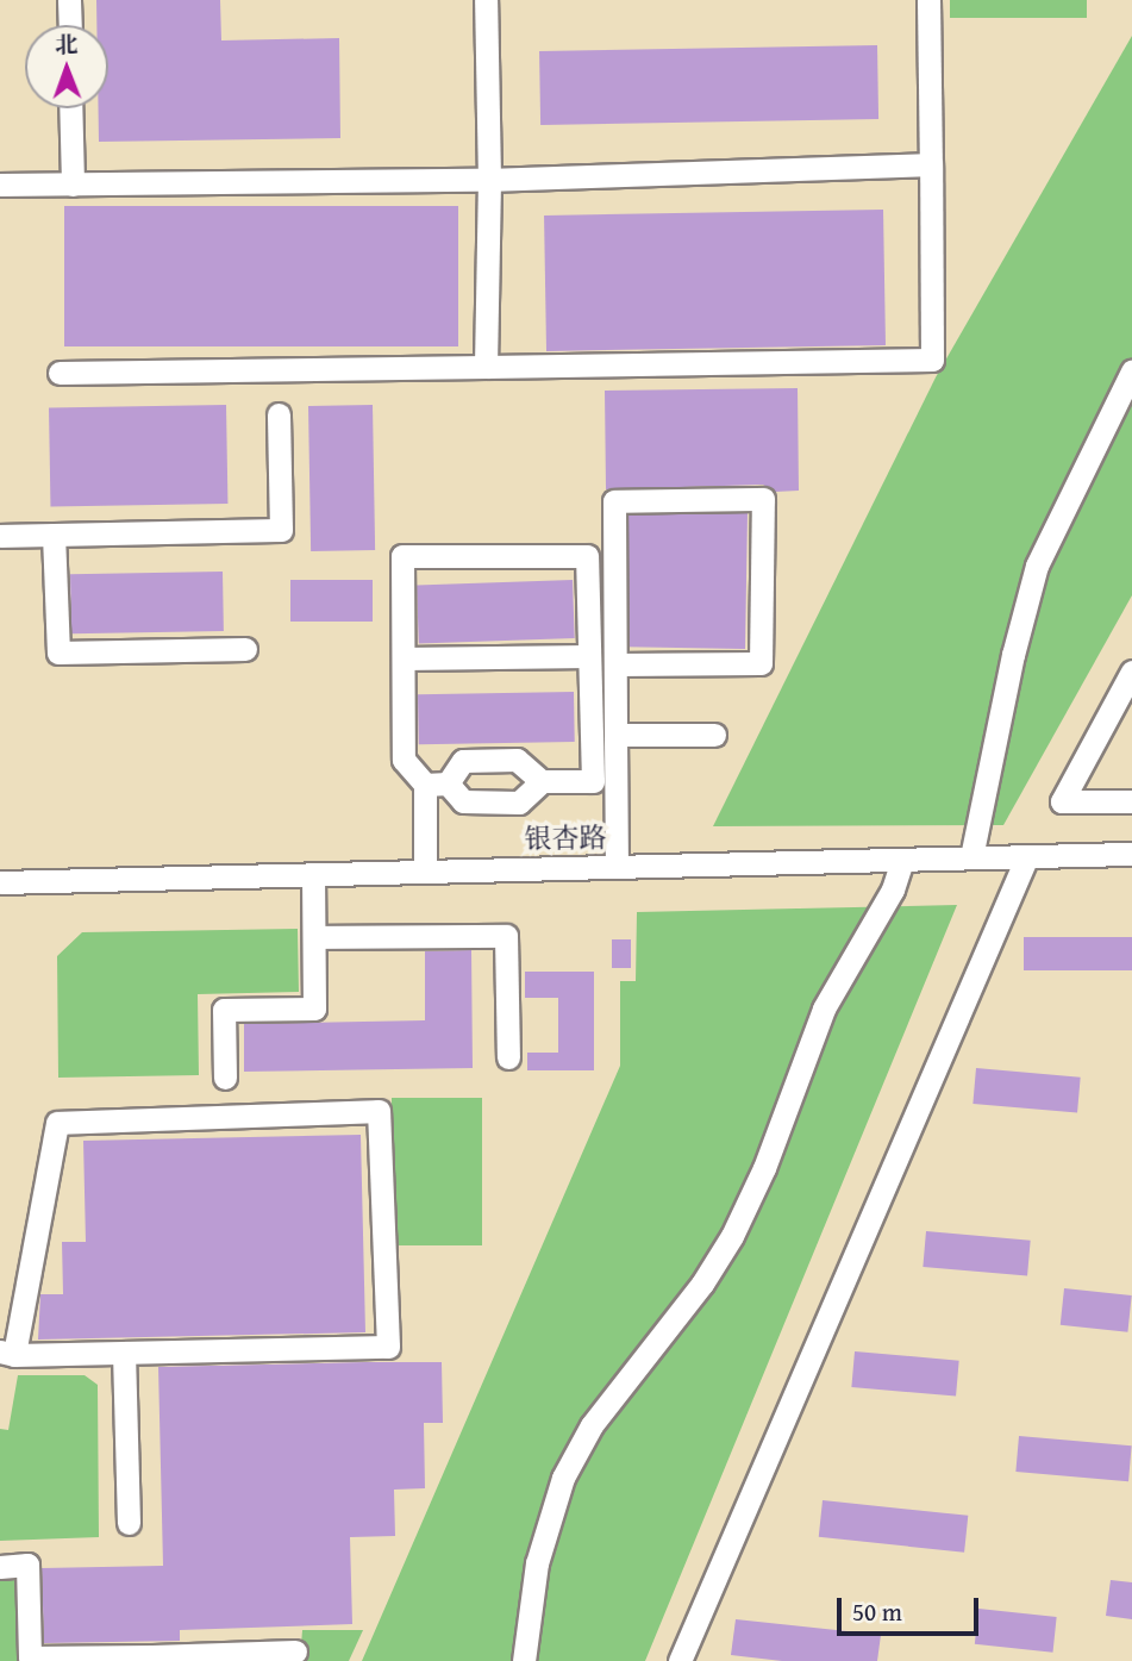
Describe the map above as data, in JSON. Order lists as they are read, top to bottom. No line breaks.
{"streets":{"street":["银杏路"]},"scale_bar":"50 m","north":"top"}
